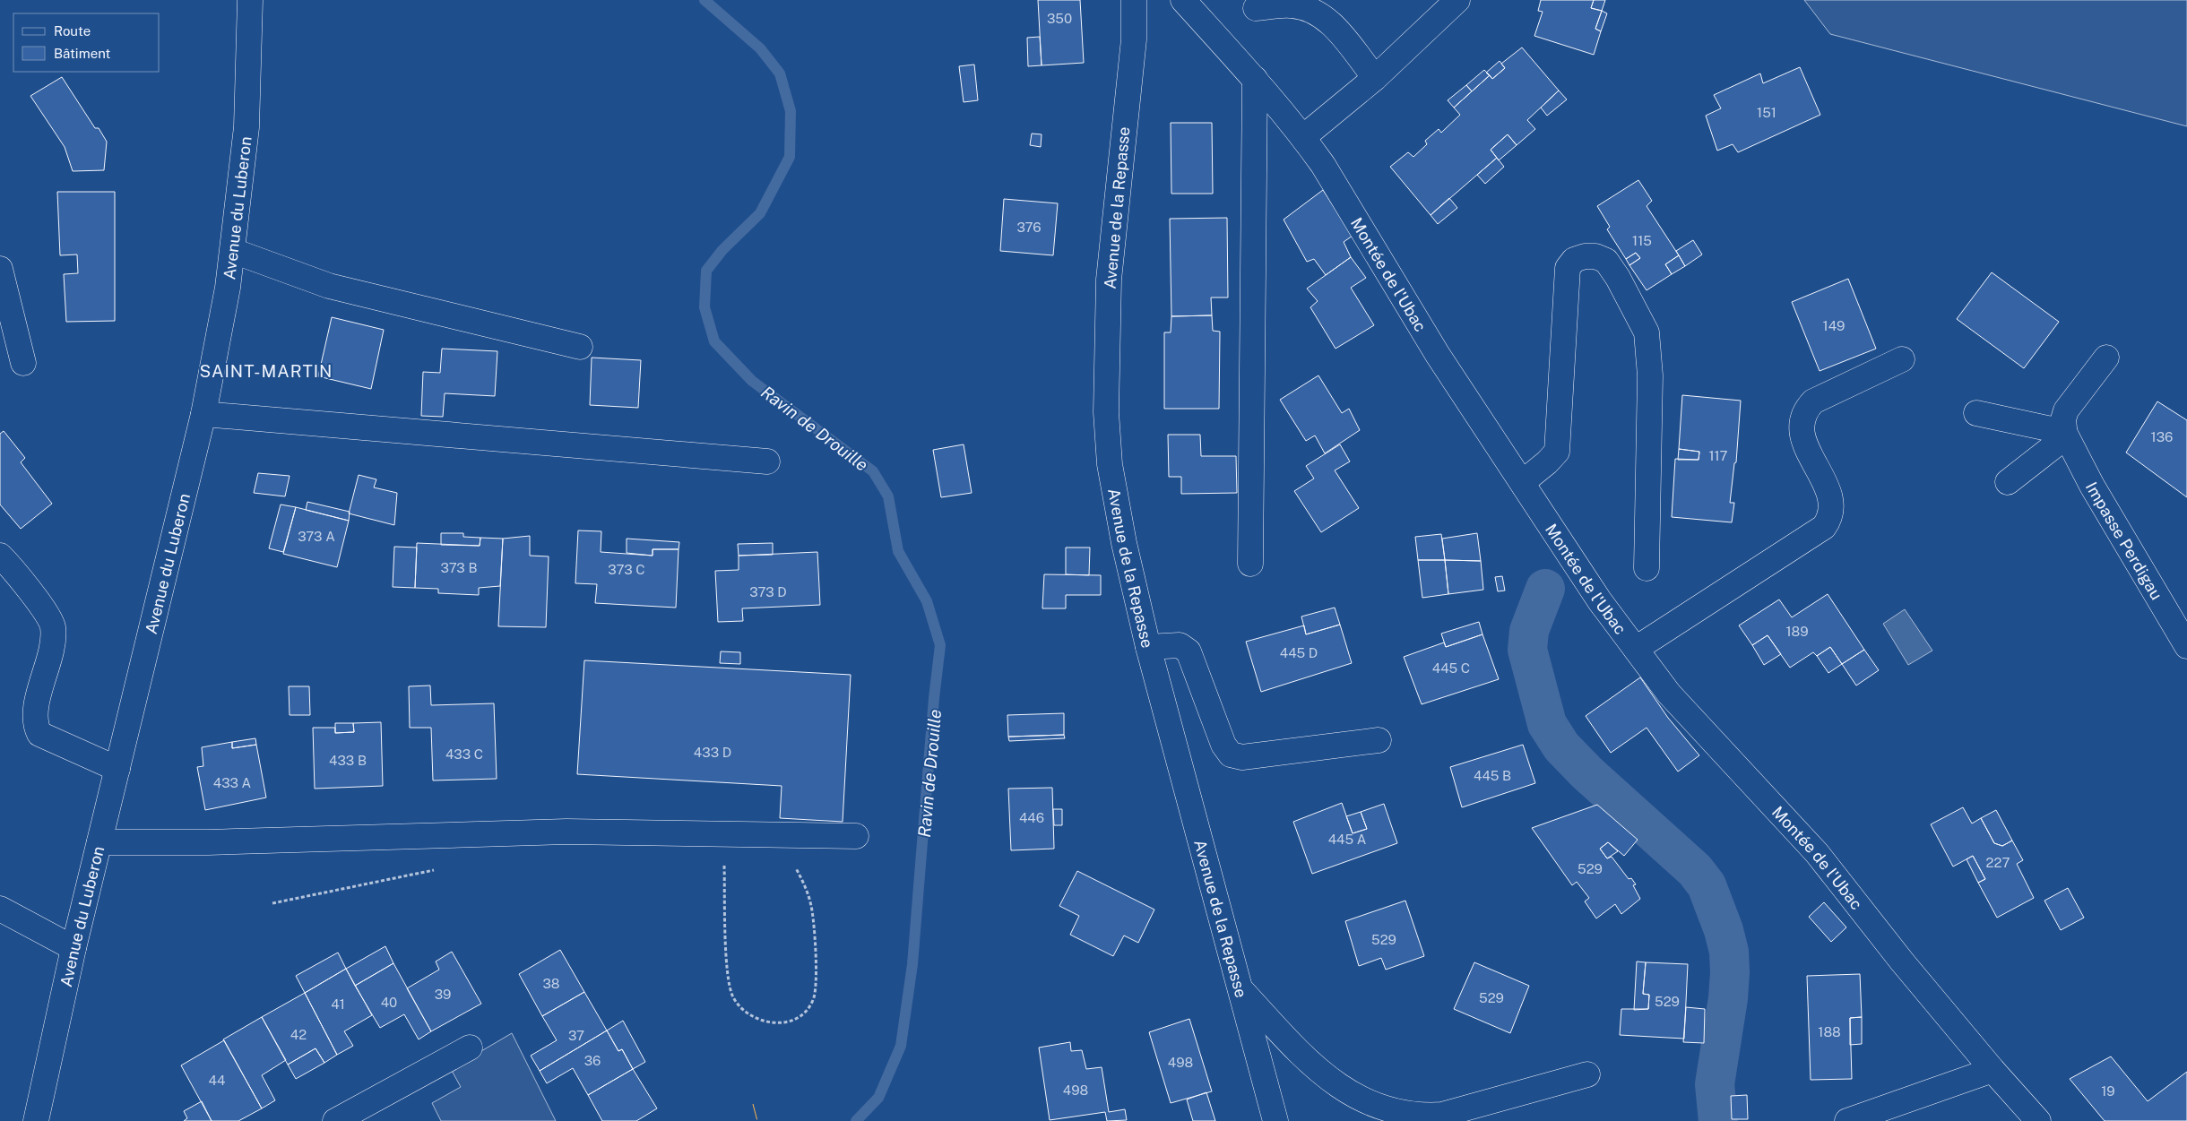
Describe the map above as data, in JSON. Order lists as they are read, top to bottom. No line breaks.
{"streets":{"street":["Avenue de la Repasse","Avenue du Luberon","Montée de l'Ubac","Impasse Perdigau"]},"districts":["SAINT-MARTIN"],"water":["Ravin de Drouille"],"house_numbers":["350","151","376","115","149","136","117","373 A","373 B","373 C","373 D","189","445 D","445 C","433 D","433 C","433 B","445 B","433 A","446","445 A","227","529","529","38","39","529","529","40","41","188","42","37","36","498","44","498","19"],"legend":["Route","Bâtiment"]}
